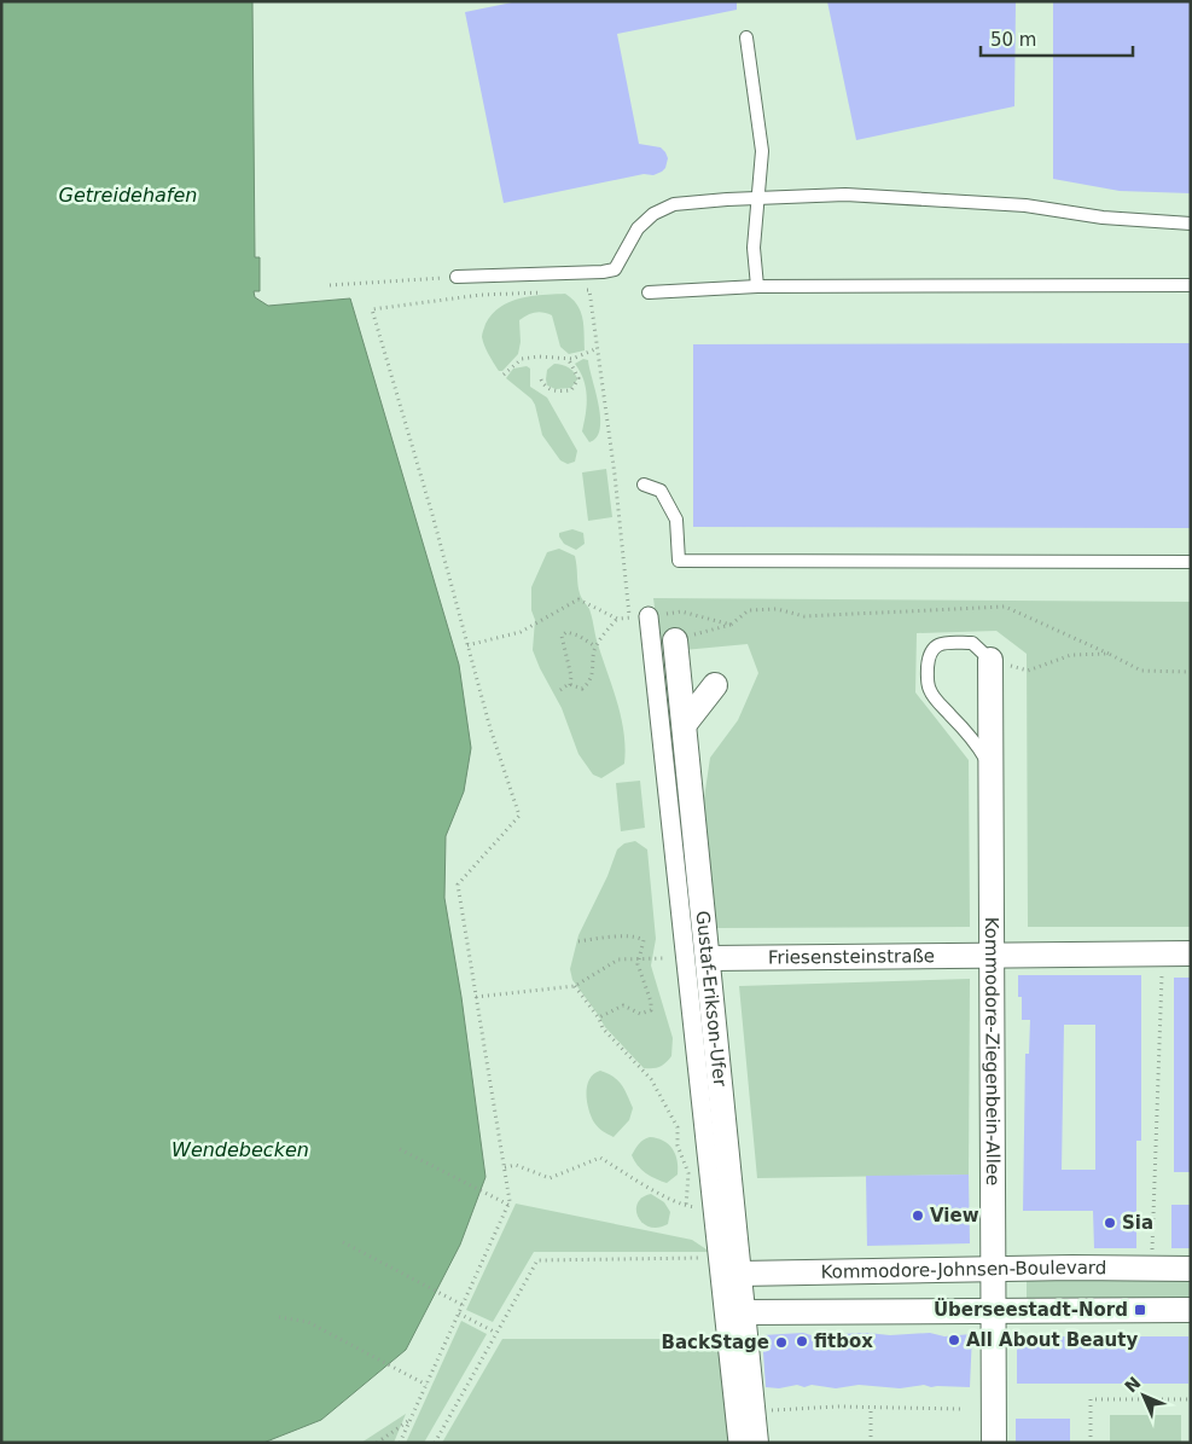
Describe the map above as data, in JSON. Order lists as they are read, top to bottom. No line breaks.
{"streets":{"street":["Friesensteinstraße","Gustaf-Erikson-Ufer","Kommodore-Ziegenbein-Allee","Kommodore-Johnsen-Boulevard"]},"crossings":[["Friesensteinstraße","Gustaf-Erikson-Ufer"],["Friesensteinstraße","Kommodore-Ziegenbein-Allee"],["Gustaf-Erikson-Ufer","Kommodore-Johnsen-Boulevard"],["Kommodore-Ziegenbein-Allee","Kommodore-Johnsen-Boulevard"]],"water":["Getreidehafen","Wendebecken"],"places":{"other":["View","Sia","All About Beauty","fitbox","BackStage"],"transit":["Überseestadt-Nord"]},"scale_bar":"50 m","north":"top left"}
